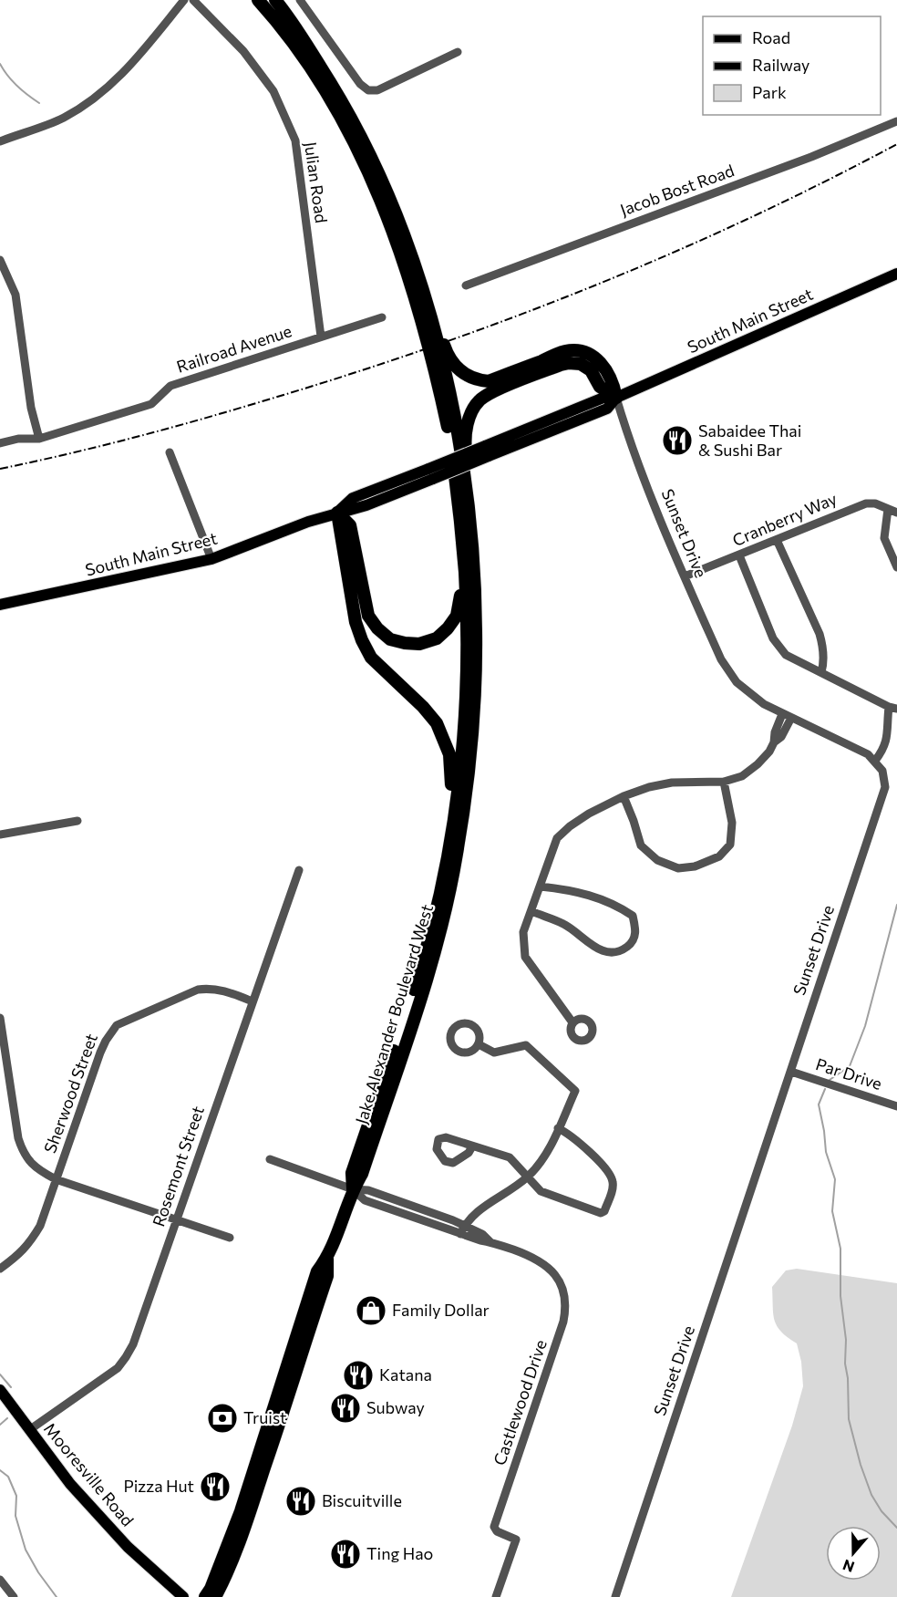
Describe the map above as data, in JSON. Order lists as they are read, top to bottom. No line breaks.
{"streets":{"highway":["Jake Alexander Boulevard West"],"main road":["South Main Street","Mooresville Road"],"street":["Julian Road","Jacob Bost Road","Railroad Avenue","Cranberry Way","Sunset Drive","Par Drive","Sherwood Street","Rosemont Street","Castlewood Drive"]},"crossings":[["Julian Road","Railroad Avenue"],["South Main Street","Sunset Drive"],["Cranberry Way","Sunset Drive"],["Sunset Drive","Par Drive"],["Jake Alexander Boulevard West","Castlewood Drive"],["Sherwood Street","Rosemont Street"],["Rosemont Street","Mooresville Road"]],"places":{"restaurant":["Sabaidee Thai & Sushi Bar","Katana","Subway","Pizza Hut","Biscuitville","Ting Hao"],"shop":["Family Dollar"],"bank":["Truist"]},"legend":["Road","Railway","Park"],"north":"bottom"}
